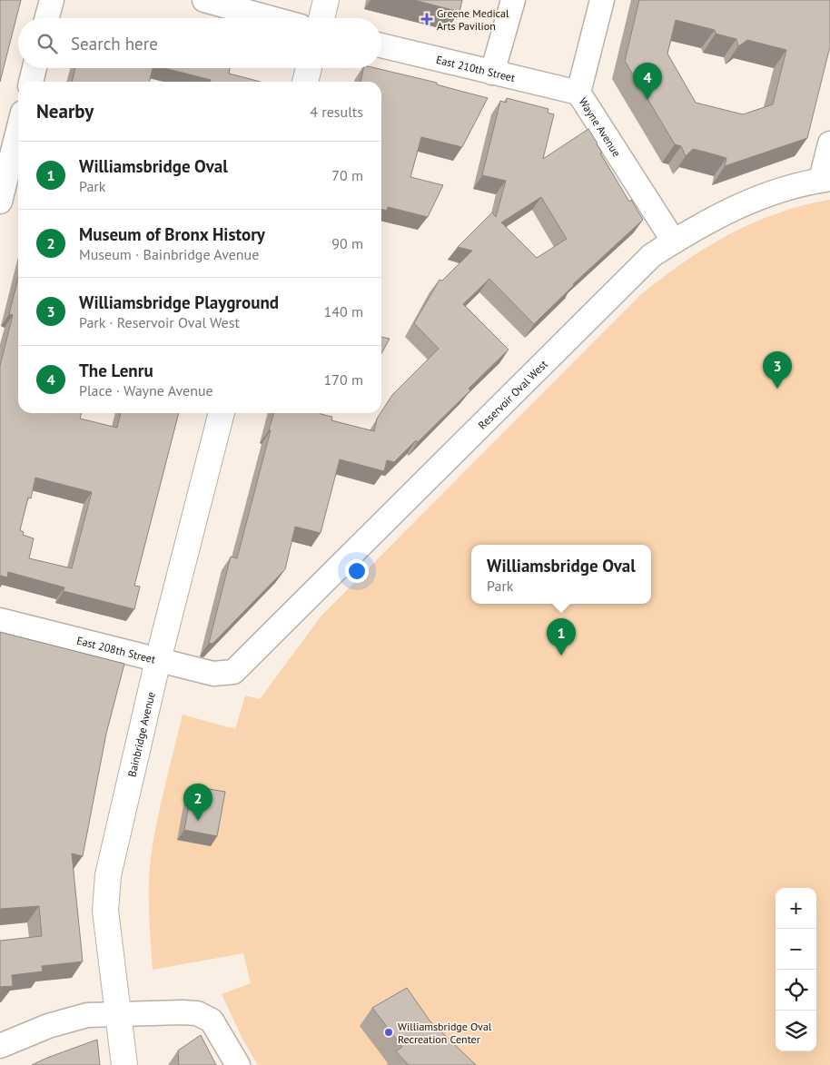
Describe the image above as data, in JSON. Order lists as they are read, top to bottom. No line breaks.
{"streets":{"main road":["Bainbridge Avenue"],"street":["East 210th Street","Wayne Avenue","Reservoir Oval West","East 208th Street"]},"crossings":[["East 210th Street","Wayne Avenue"],["Wayne Avenue","Reservoir Oval West"],["Reservoir Oval West","East 208th Street"],["East 208th Street","Bainbridge Avenue"]],"places":{"health":["Greene Medical Arts Pavilion"],"other":["Williamsbridge Oval Recreation Center"]},"page":{"search":"Search here","pins":["4","3","1","2"],"heading":["Nearby","4 results"],"list":[{"mark":"1","name":"Williamsbridge Oval","note":"Park","value":"70 m"},{"mark":"2","name":"Museum of Bronx History","note":"Museum · Bainbridge Avenue","value":"90 m"},{"mark":"3","name":"Williamsbridge Playground","note":"Park · Reservoir Oval West","value":"140 m"},{"mark":"4","name":"The Lenru","note":"Place · Wayne Avenue","value":"170 m"}],"popup":["Williamsbridge Oval","Park"],"map_buttons":["+","−"]}}
